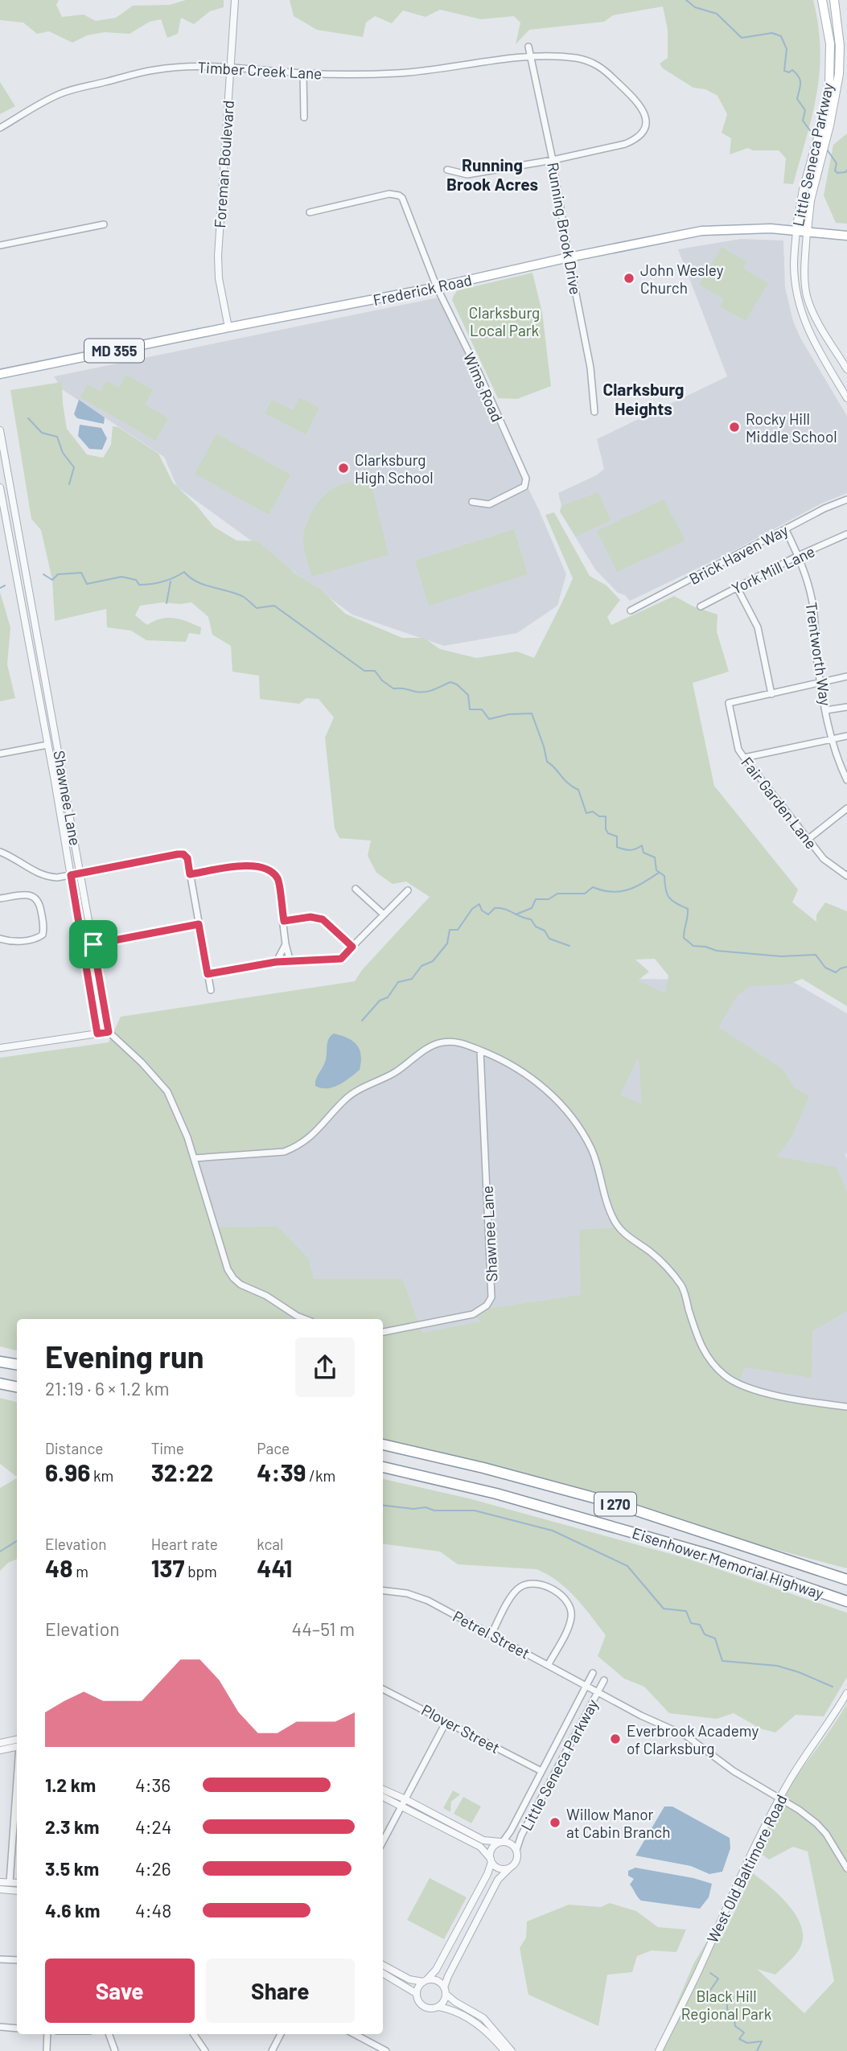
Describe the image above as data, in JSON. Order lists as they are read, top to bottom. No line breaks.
{"streets":{"highway":["I 270","Eisenhower Memorial Highway"],"main road":["Little Seneca Parkway","Frederick Road","MD 355"],"street":["Timber Creek Lane","Foreman Boulevard","Running Brook Drive","Wims Road","Brick Haven Way","York Mill Lane","Trentworth Way","Shawnee Lane","Fair Garden Lane","Petrel Street","Plover Street","West Old Baltimore Road"]},"crossings":[["Timber Creek Lane","Foreman Boulevard"],["Timber Creek Lane","Running Brook Drive"],["Little Seneca Parkway","Frederick Road"],["Little Seneca Parkway","Petrel Street"],["Little Seneca Parkway","Plover Street"],["Foreman Boulevard","Frederick Road"],["Running Brook Drive","Frederick Road"],["Frederick Road","Wims Road"],["Brick Haven Way","Trentworth Way"],["York Mill Lane","Trentworth Way"],["Trentworth Way","Fair Garden Lane"],["Petrel Street","West Old Baltimore Road"]],"districts":["Running Brook Acres","Clarksburg Heights"],"parks":["Clarksburg Local Park","Black Hill Regional Park"],"places":["John Wesley Church","Rocky Hill Middle School","Clarksburg High School","Everbrook Academy of Clarksburg","Willow Manor at Cabin Branch"],"page":{"heading":["Evening run","21:19 · 6 × 1.2 km"],"stats":[["Distance","6.96 km"],["Time","32:22"],["Pace","4:39 /km"],["Elevation","48 m"],["Heart rate","137 bpm"],["kcal","441"]],"chart":["Elevation","44–51 m"],"list":[{"name":"1.2 km","note":"4:36"},{"name":"2.3 km","note":"4:24"},{"name":"3.5 km","note":"4:26"},{"name":"4.6 km","note":"4:48"}],"buttons":["Save","Share"]}}
